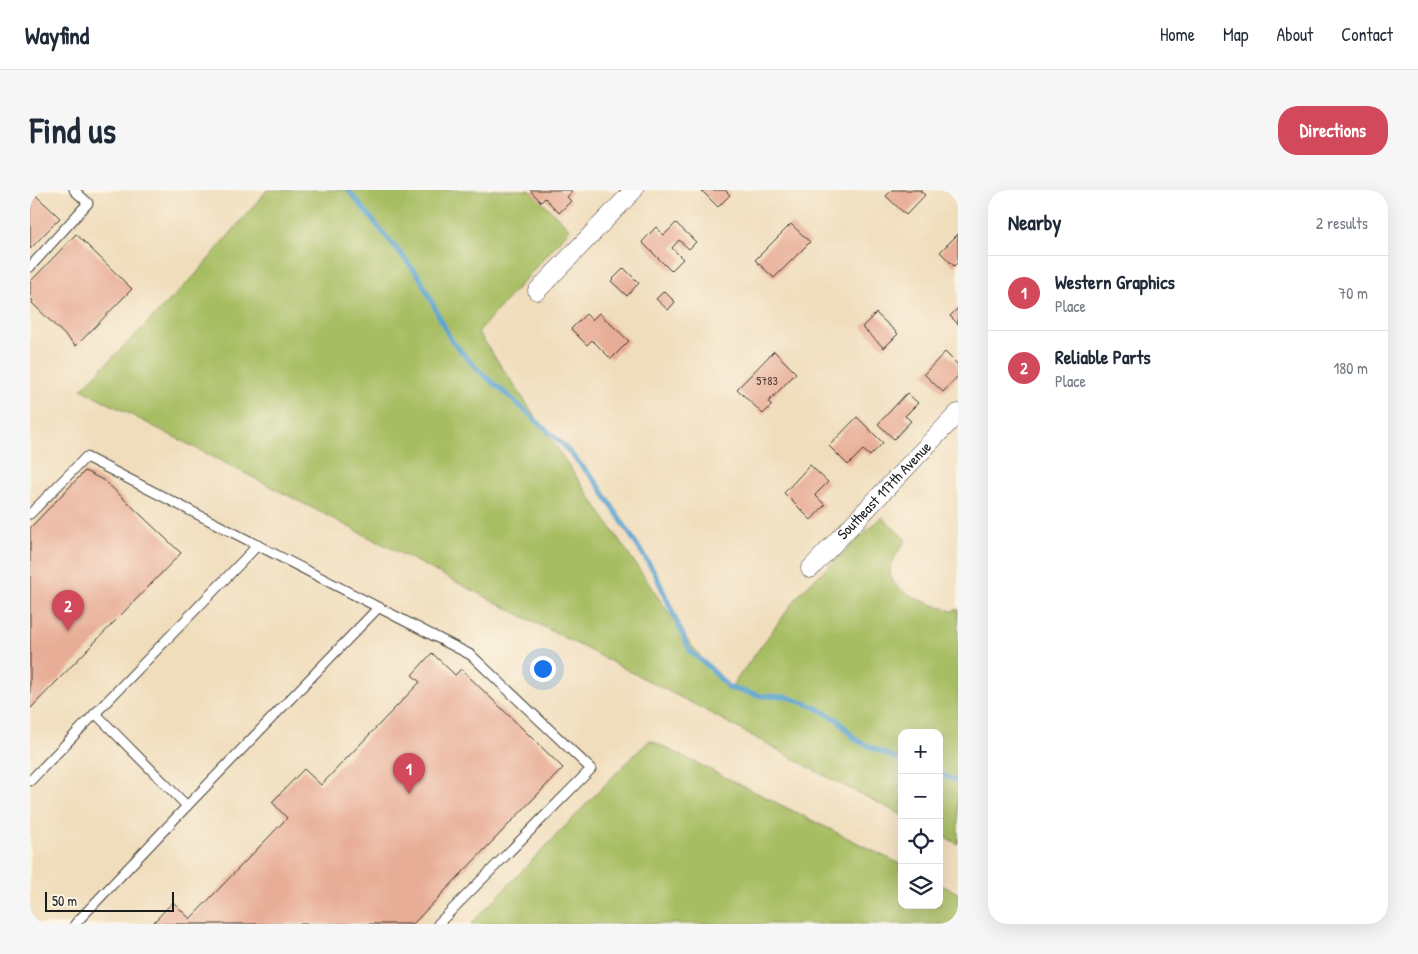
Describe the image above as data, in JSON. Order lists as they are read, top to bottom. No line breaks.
{"streets":{"street":["Southeast 117th Avenue"]},"house_numbers":["5783"],"scale_bar":"50 m","page":{"header":"Wayfind","nav":["Home","Map","About","Contact"],"buttons":"Directions","title":"Find us","heading":["Nearby","2 results"],"list":[{"mark":"1","name":"Western Graphics","note":"Place","value":"70 m"},{"mark":"2","name":"Reliable Parts","note":"Place","value":"180 m"}],"pins":["2","1"],"map_buttons":["+","−"],"scale":"50 m"}}
